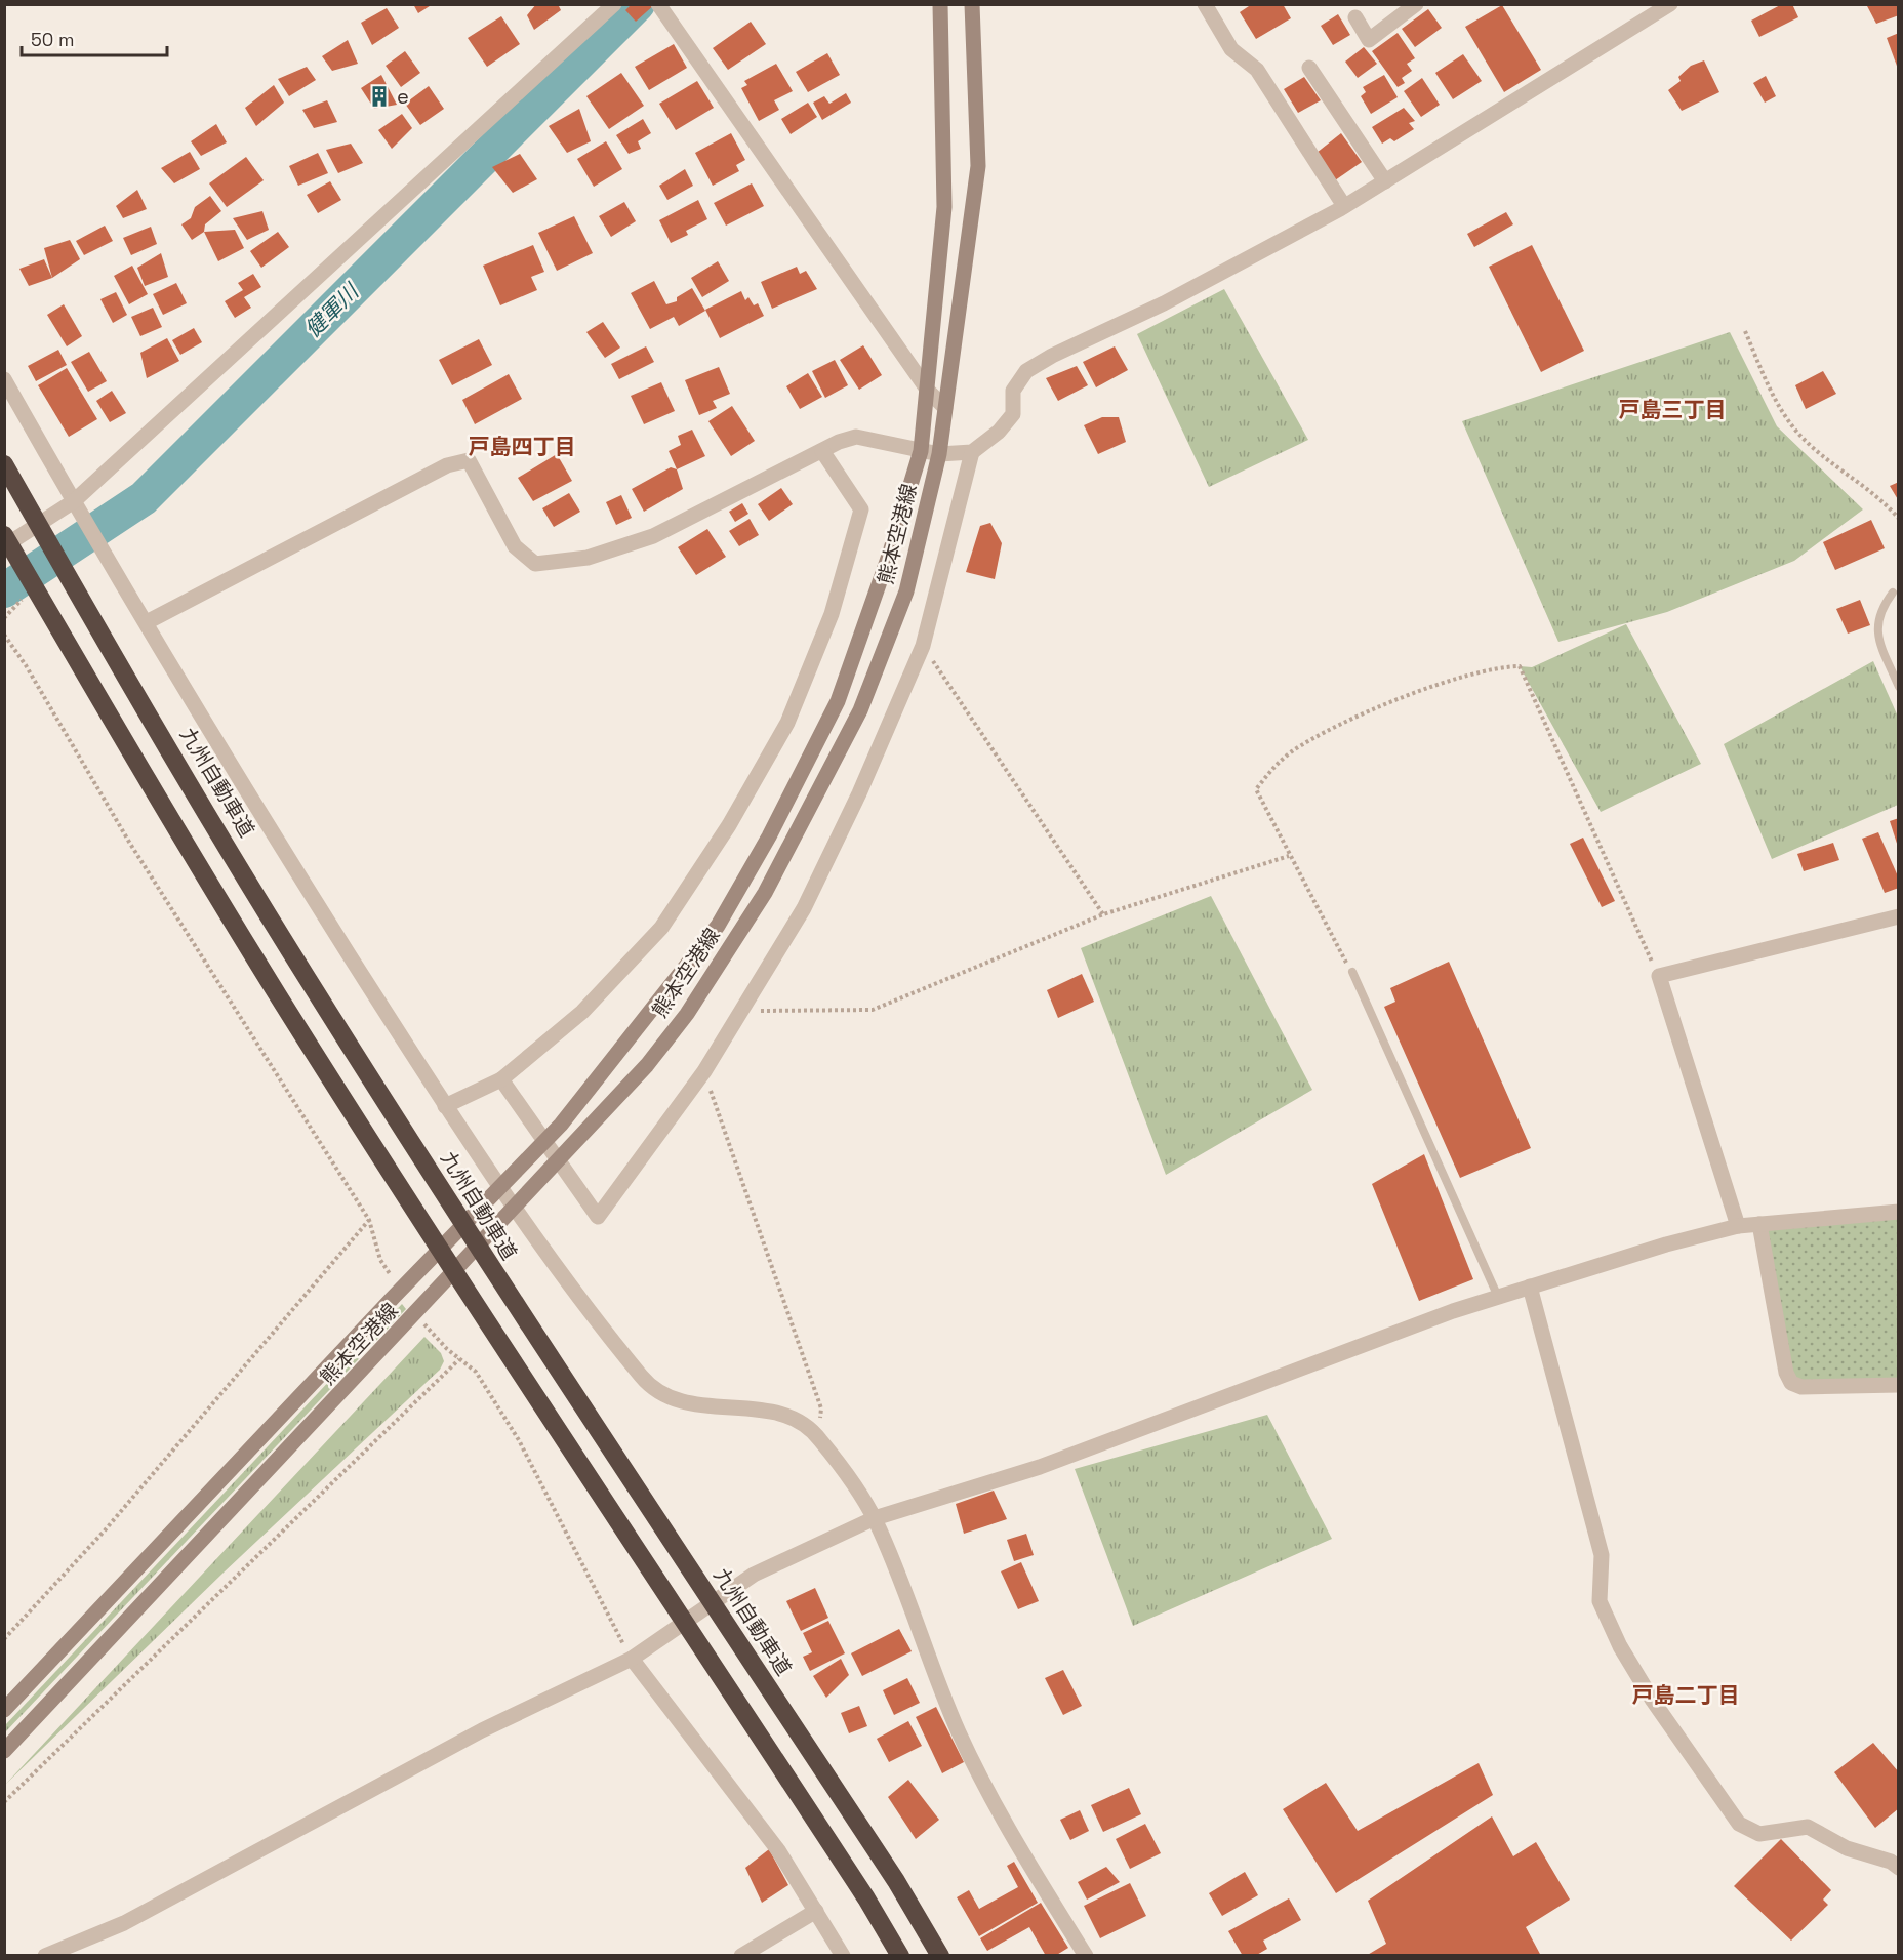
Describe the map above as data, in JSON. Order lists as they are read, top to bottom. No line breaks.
{"streets":{"highway":["九州自動車道"],"main road":["熊本空港線"]},"districts":["戸島三丁目","戸島四丁目","戸島二丁目"],"water":["健軍川"],"places":{"building":["e"]},"scale_bar":"50 m"}
